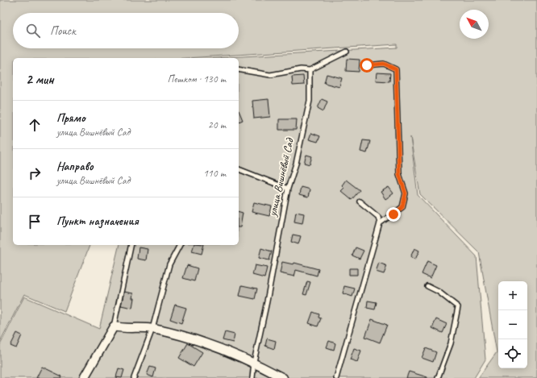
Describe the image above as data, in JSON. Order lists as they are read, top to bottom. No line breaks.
{"streets":{"lane":["улица Вишнёвый Сад"]},"north":"top left","page":{"search":"Поиск","heading":["2 мин","Пешком · 130 m"],"list":[["Прямо","улица Вишнёвый Сад","20 m"],["Направо","улица Вишнёвый Сад","110 m"],"Пункт назначения"],"map_buttons":["+","−"]}}
